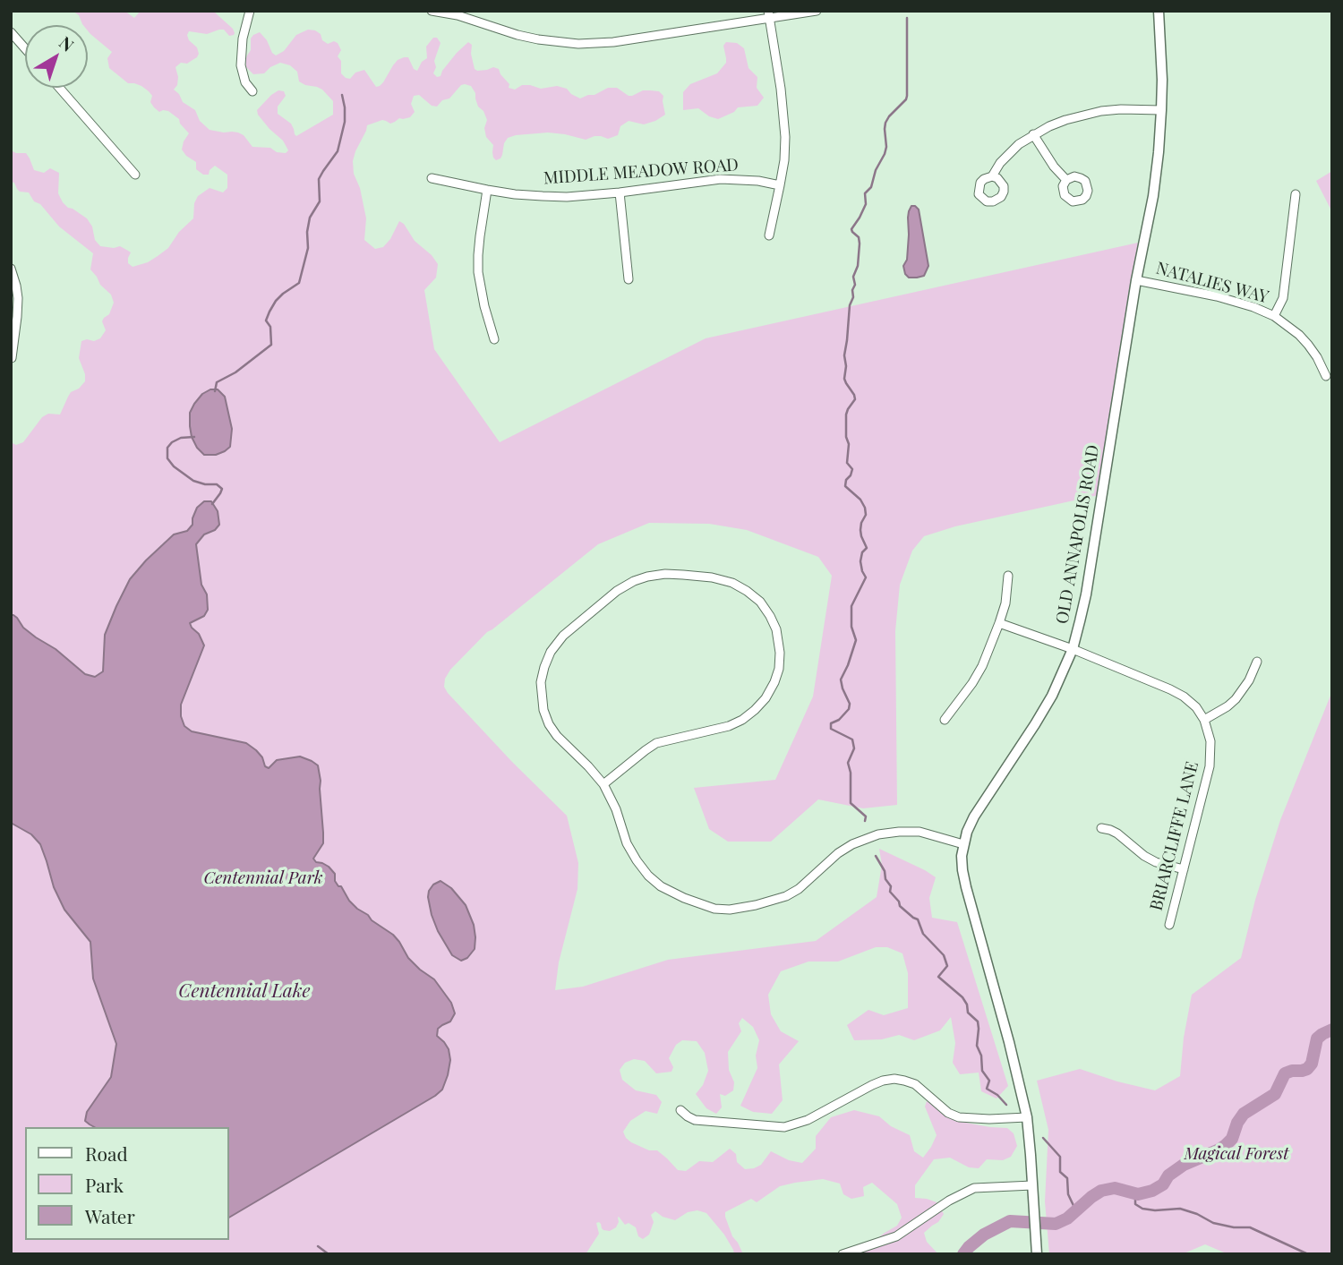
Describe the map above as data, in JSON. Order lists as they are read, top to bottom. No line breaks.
{"streets":{"street":["MIDDLE MEADOW ROAD","NATALIES WAY","OLD ANNAPOLIS ROAD","BRIARCLIFFE LANE"]},"crossings":[["NATALIES WAY","OLD ANNAPOLIS ROAD"]],"water":["Centennial Lake"],"parks":["Centennial Park","Magical Forest"],"legend":["Road","Park","Water"],"north":"top right"}
